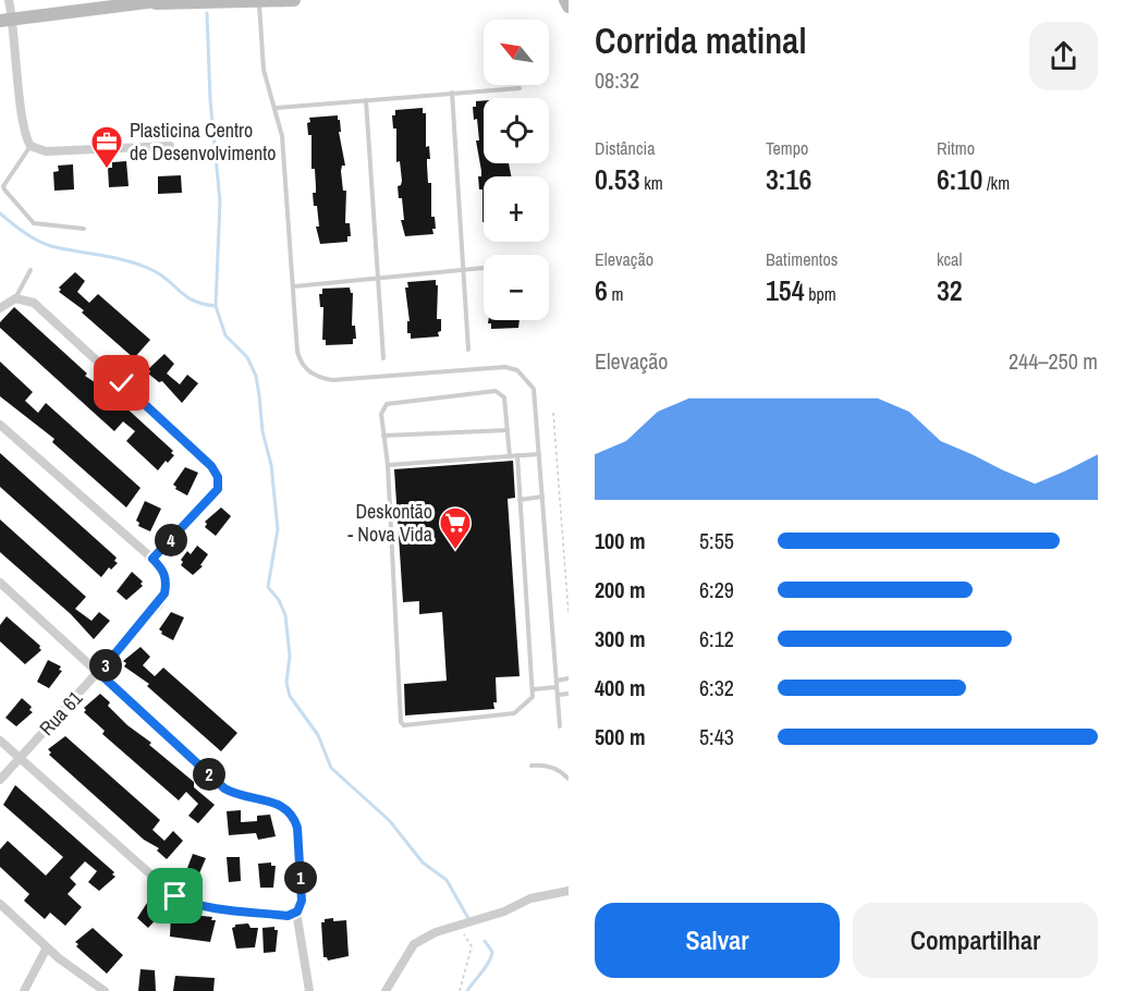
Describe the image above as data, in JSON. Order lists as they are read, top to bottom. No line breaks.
{"streets":{"street":["Rua 61"]},"places":{"office":["Plasticina Centro de Desenvolvimento"],"supermarket":["Deskontão - Nova Vida"]},"north":"top left","page":{"heading":["Corrida matinal","08:32"],"map_buttons":["+","−"],"stats":[["Distância","0.53 km"],["Tempo","3:16"],["Ritmo","6:10 /km"],["Elevação","6 m"],["Batimentos","154 bpm"],["kcal","32"]],"chart":["Elevação","244–250 m"],"list":[{"name":"100 m","note":"5:55"},{"name":"200 m","note":"6:29"},{"name":"300 m","note":"6:12"},{"name":"400 m","note":"6:32"},{"name":"500 m","note":"5:43"}],"pins":["4","3","2","1"],"buttons":["Salvar","Compartilhar"]}}
